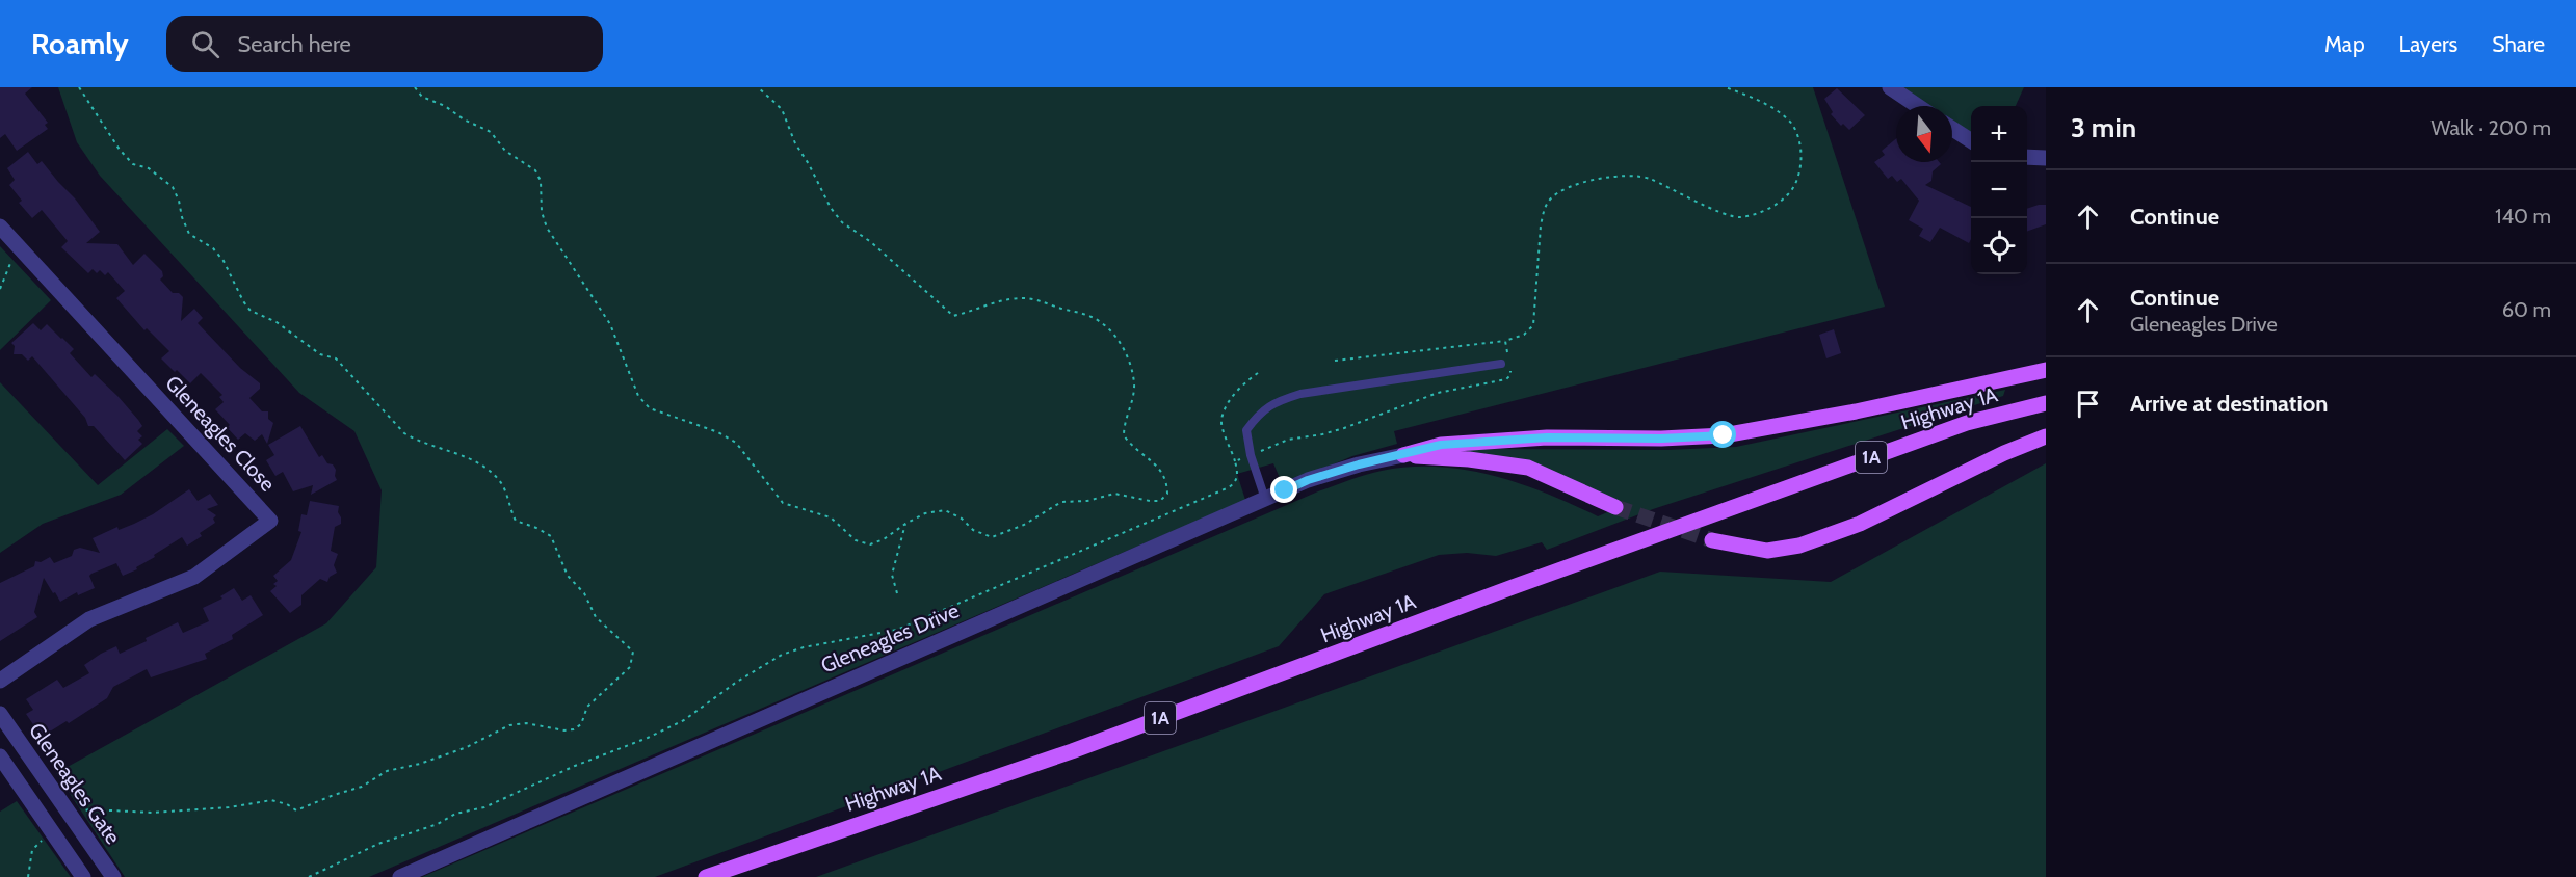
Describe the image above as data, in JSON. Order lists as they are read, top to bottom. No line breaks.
{"streets":{"main road":["Highway 1A","1A"],"street":["Gleneagles Close","Gleneagles Drive","Gleneagles Gate"]},"north":"bottom","page":{"header":"Roamly","search":"Search here","nav":["Map","Layers","Share"],"heading":["3 min","Walk · 200 m"],"map_buttons":["+","−"],"list":[["Continue","140 m"],["Continue","Gleneagles Drive","60 m"],"Arrive at destination"]}}
